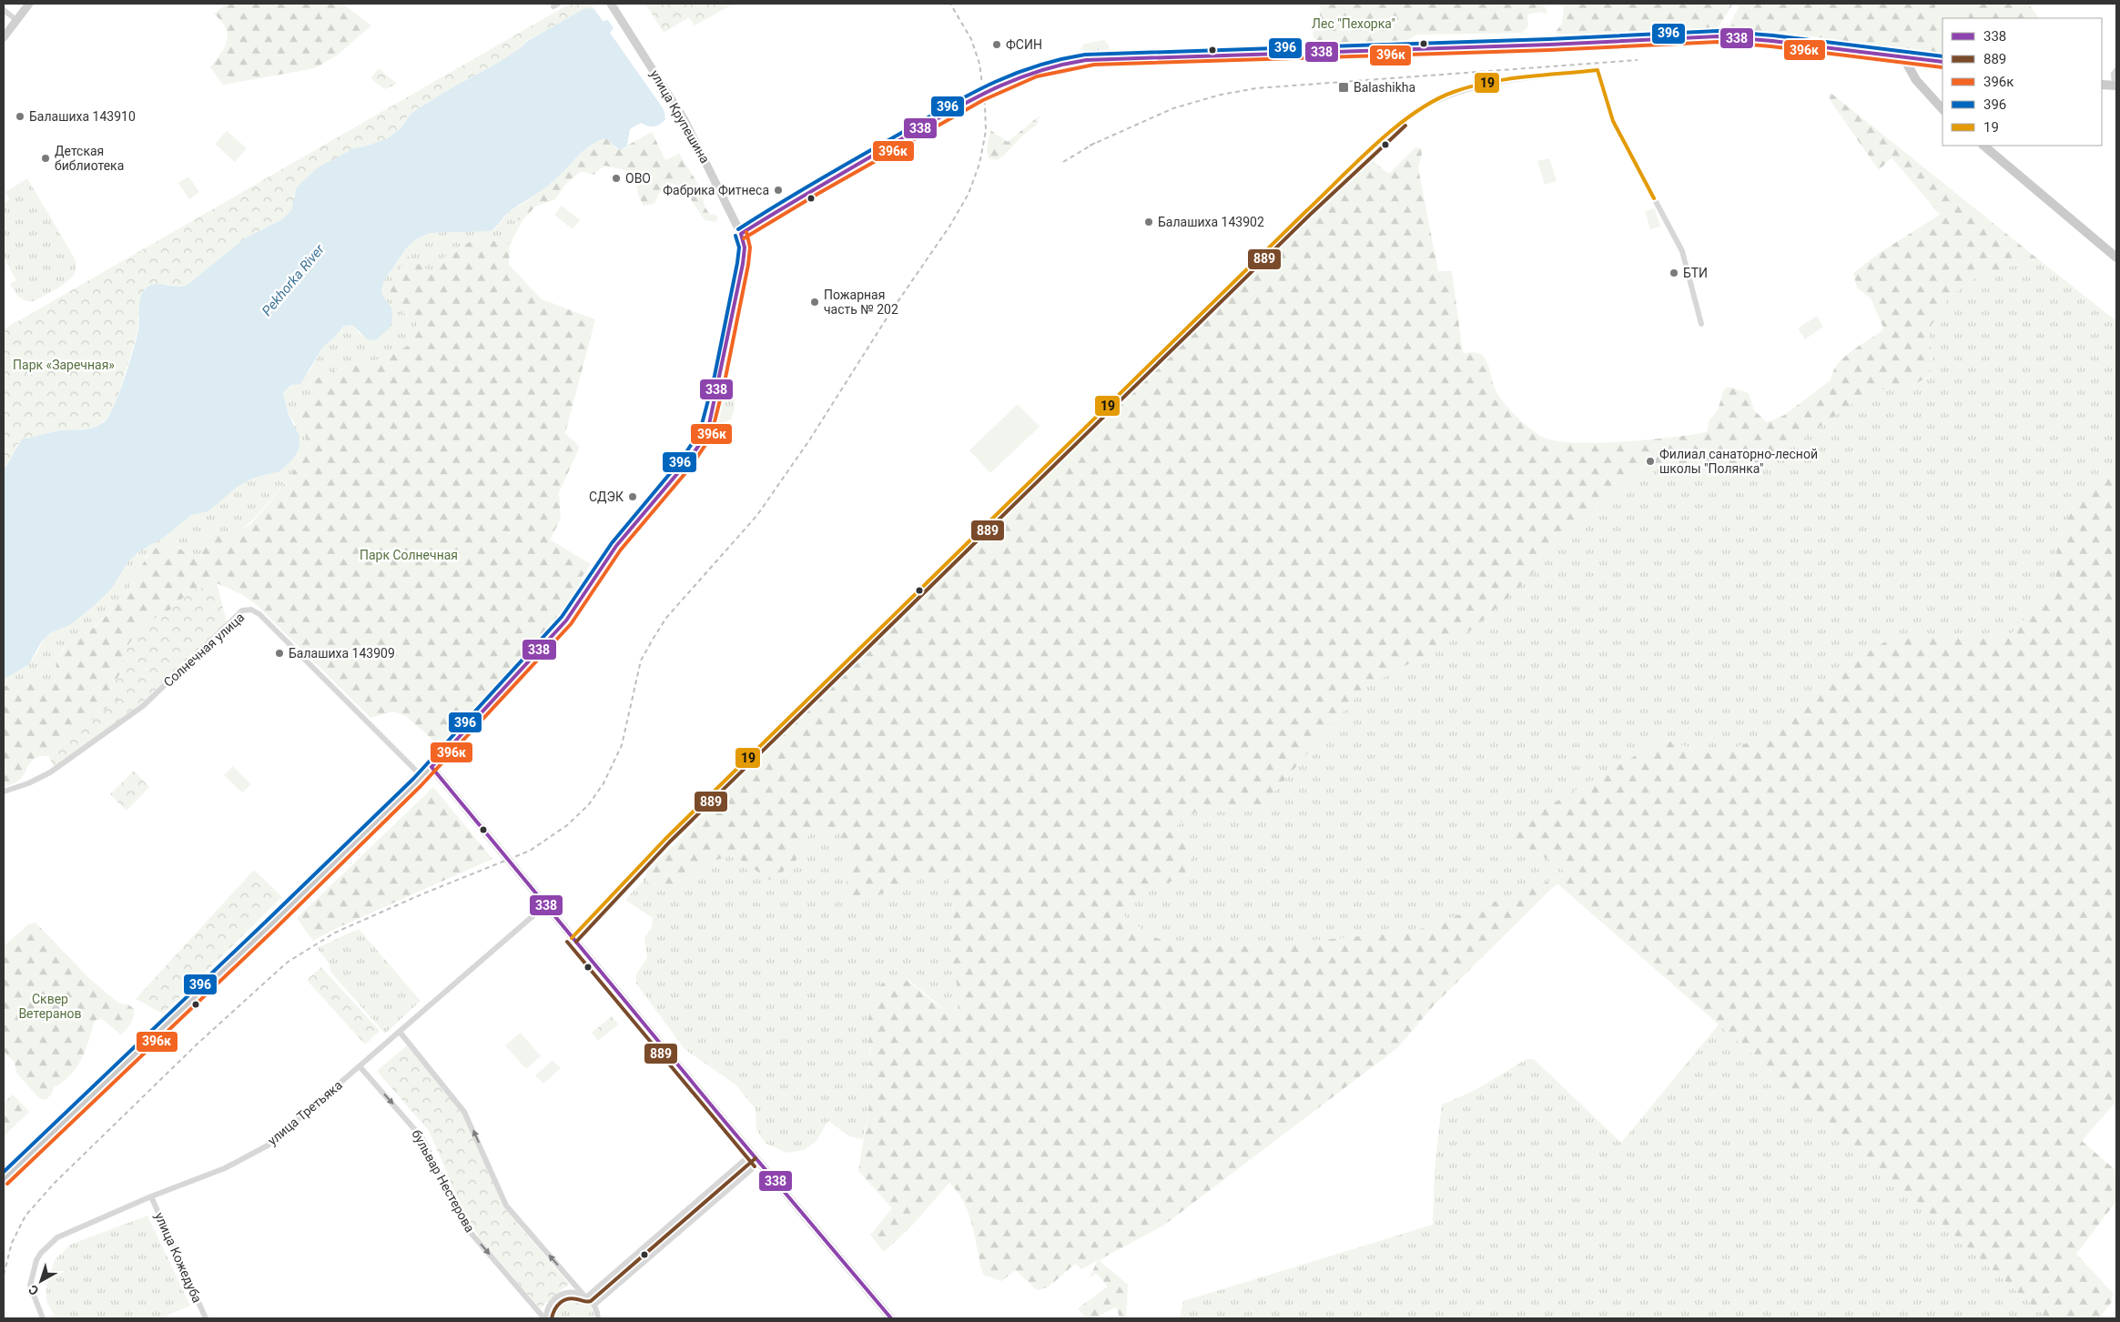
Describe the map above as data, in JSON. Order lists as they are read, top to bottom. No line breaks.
{"streets":{"main road":["улица Крупешина"],"street":["Солнечная улица","улица Третьяка","бульвар Нестерова","улица Кожедуба"]},"crossings":[["улица Третьяка","бульвар Нестерова"],["улица Третьяка","улица Кожедуба"]],"water":["Pekhorka River"],"parks":["Лес \"Пехорка\"","Парк «Заречная»","Парк Солнечная","Сквер Ветеранов"],"places":{"other":["ФСИН","Балашиха 143910","Детская библиотека","ОВО","Фабрика Фитнеса","Балашиха 143902","БТИ","Пожарная часть № 202","Филиал санаторно-лесной школы \"Полянка\"","СДЭК","Балашиха 143909"],"transit":["Balashikha"]},"lines":["transit line 396","transit line 338","transit line 396к","transit line 19","transit line 889"],"legend":["338","889","396к","396","19"],"north":"bottom left"}
